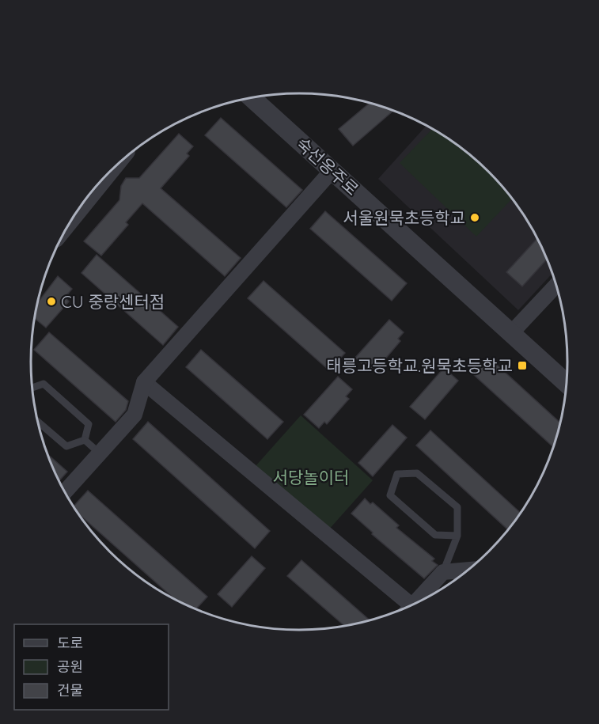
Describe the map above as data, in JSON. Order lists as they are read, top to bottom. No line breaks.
{"streets":{"street":["숙선옹주로"]},"parks":["서당놀이터"],"places":{"other":["서울원묵초등학교","CU 중랑센터점"],"transit":["태릉고등학교.원묵초등학교"]},"legend":["도로","공원","건물"]}
